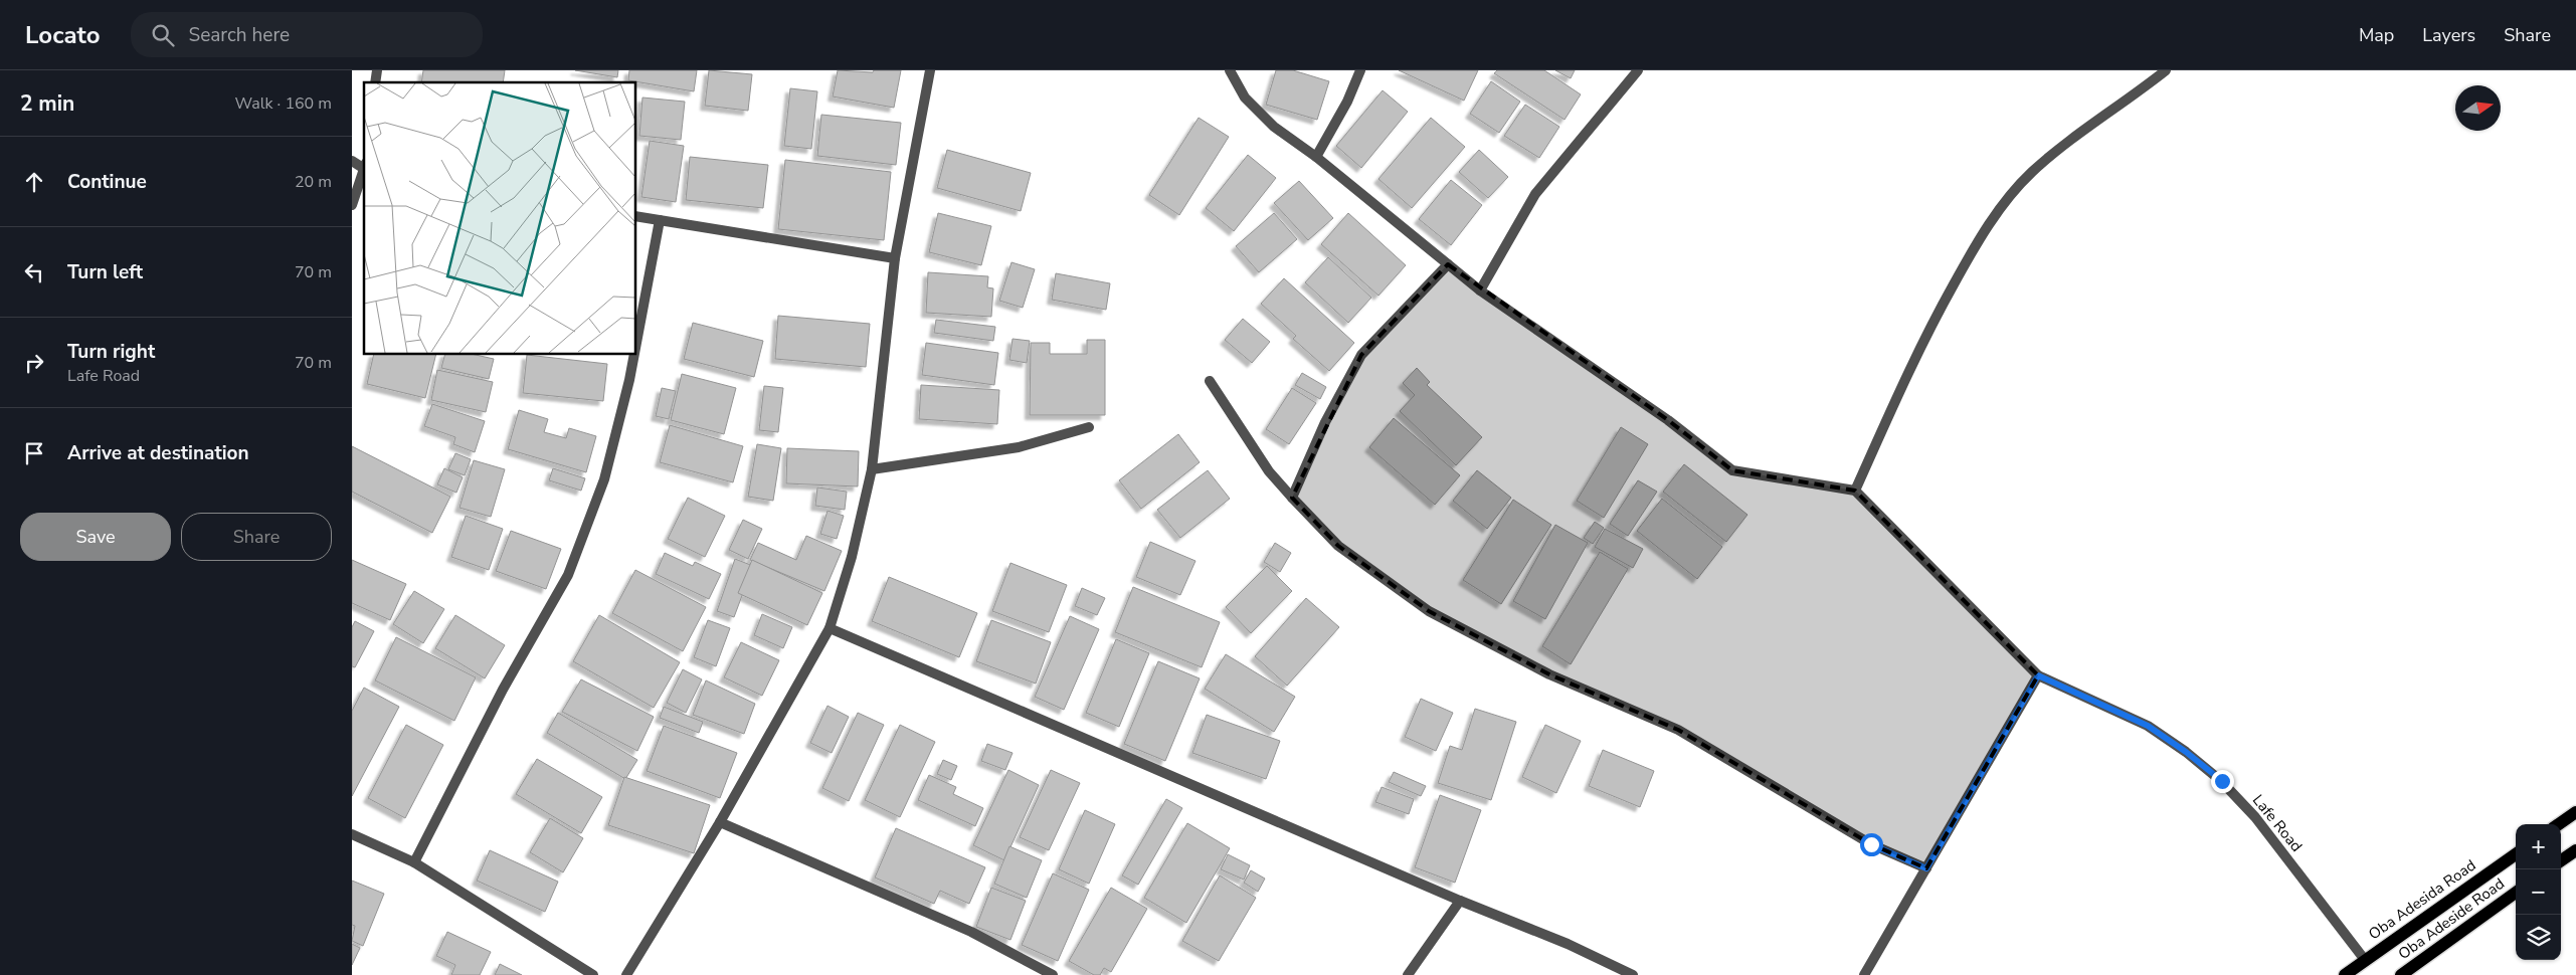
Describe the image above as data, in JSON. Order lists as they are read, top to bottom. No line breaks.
{"streets":{"main road":["Oba Adesida Road","Oba Adeside Road"],"street":["Lafe Road"]},"crossings":[["Lafe Road","Oba Adesida Road"]],"north":"right","page":{"header":"Locato","search":"Search here","nav":["Map","Layers","Share"],"heading":["2 min","Walk · 160 m"],"list":[["Continue","20 m"],["Turn left","70 m"],["Turn right","Lafe Road","70 m"],"Arrive at destination"],"buttons":["Save","Share"],"map_buttons":["+","−"]}}
